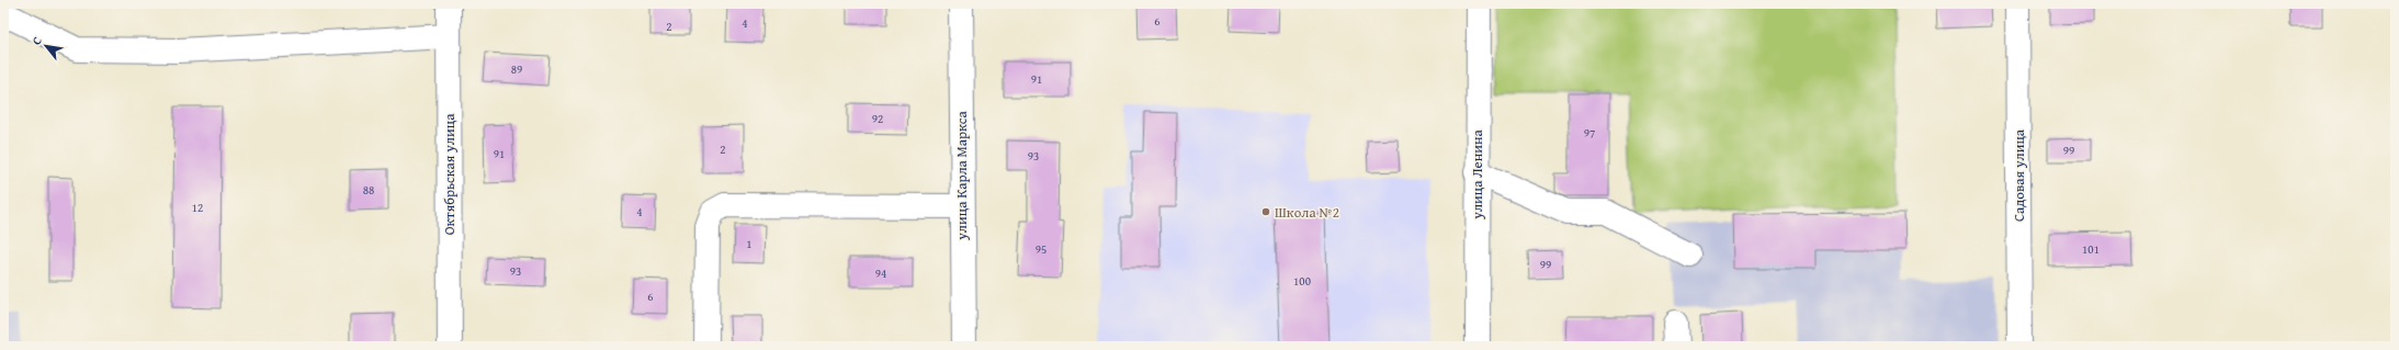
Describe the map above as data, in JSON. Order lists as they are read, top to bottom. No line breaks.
{"streets":{"street":["Октябрьская улица","улица Ленина","улица Карла Маркса","Садовая улица"]},"places":["Школа №2"],"house_numbers":["6","4","2","89","91","92","97","2","99","91","93","88","12","4","1","95","101","99","93","94","100","6"],"north":"top left"}
